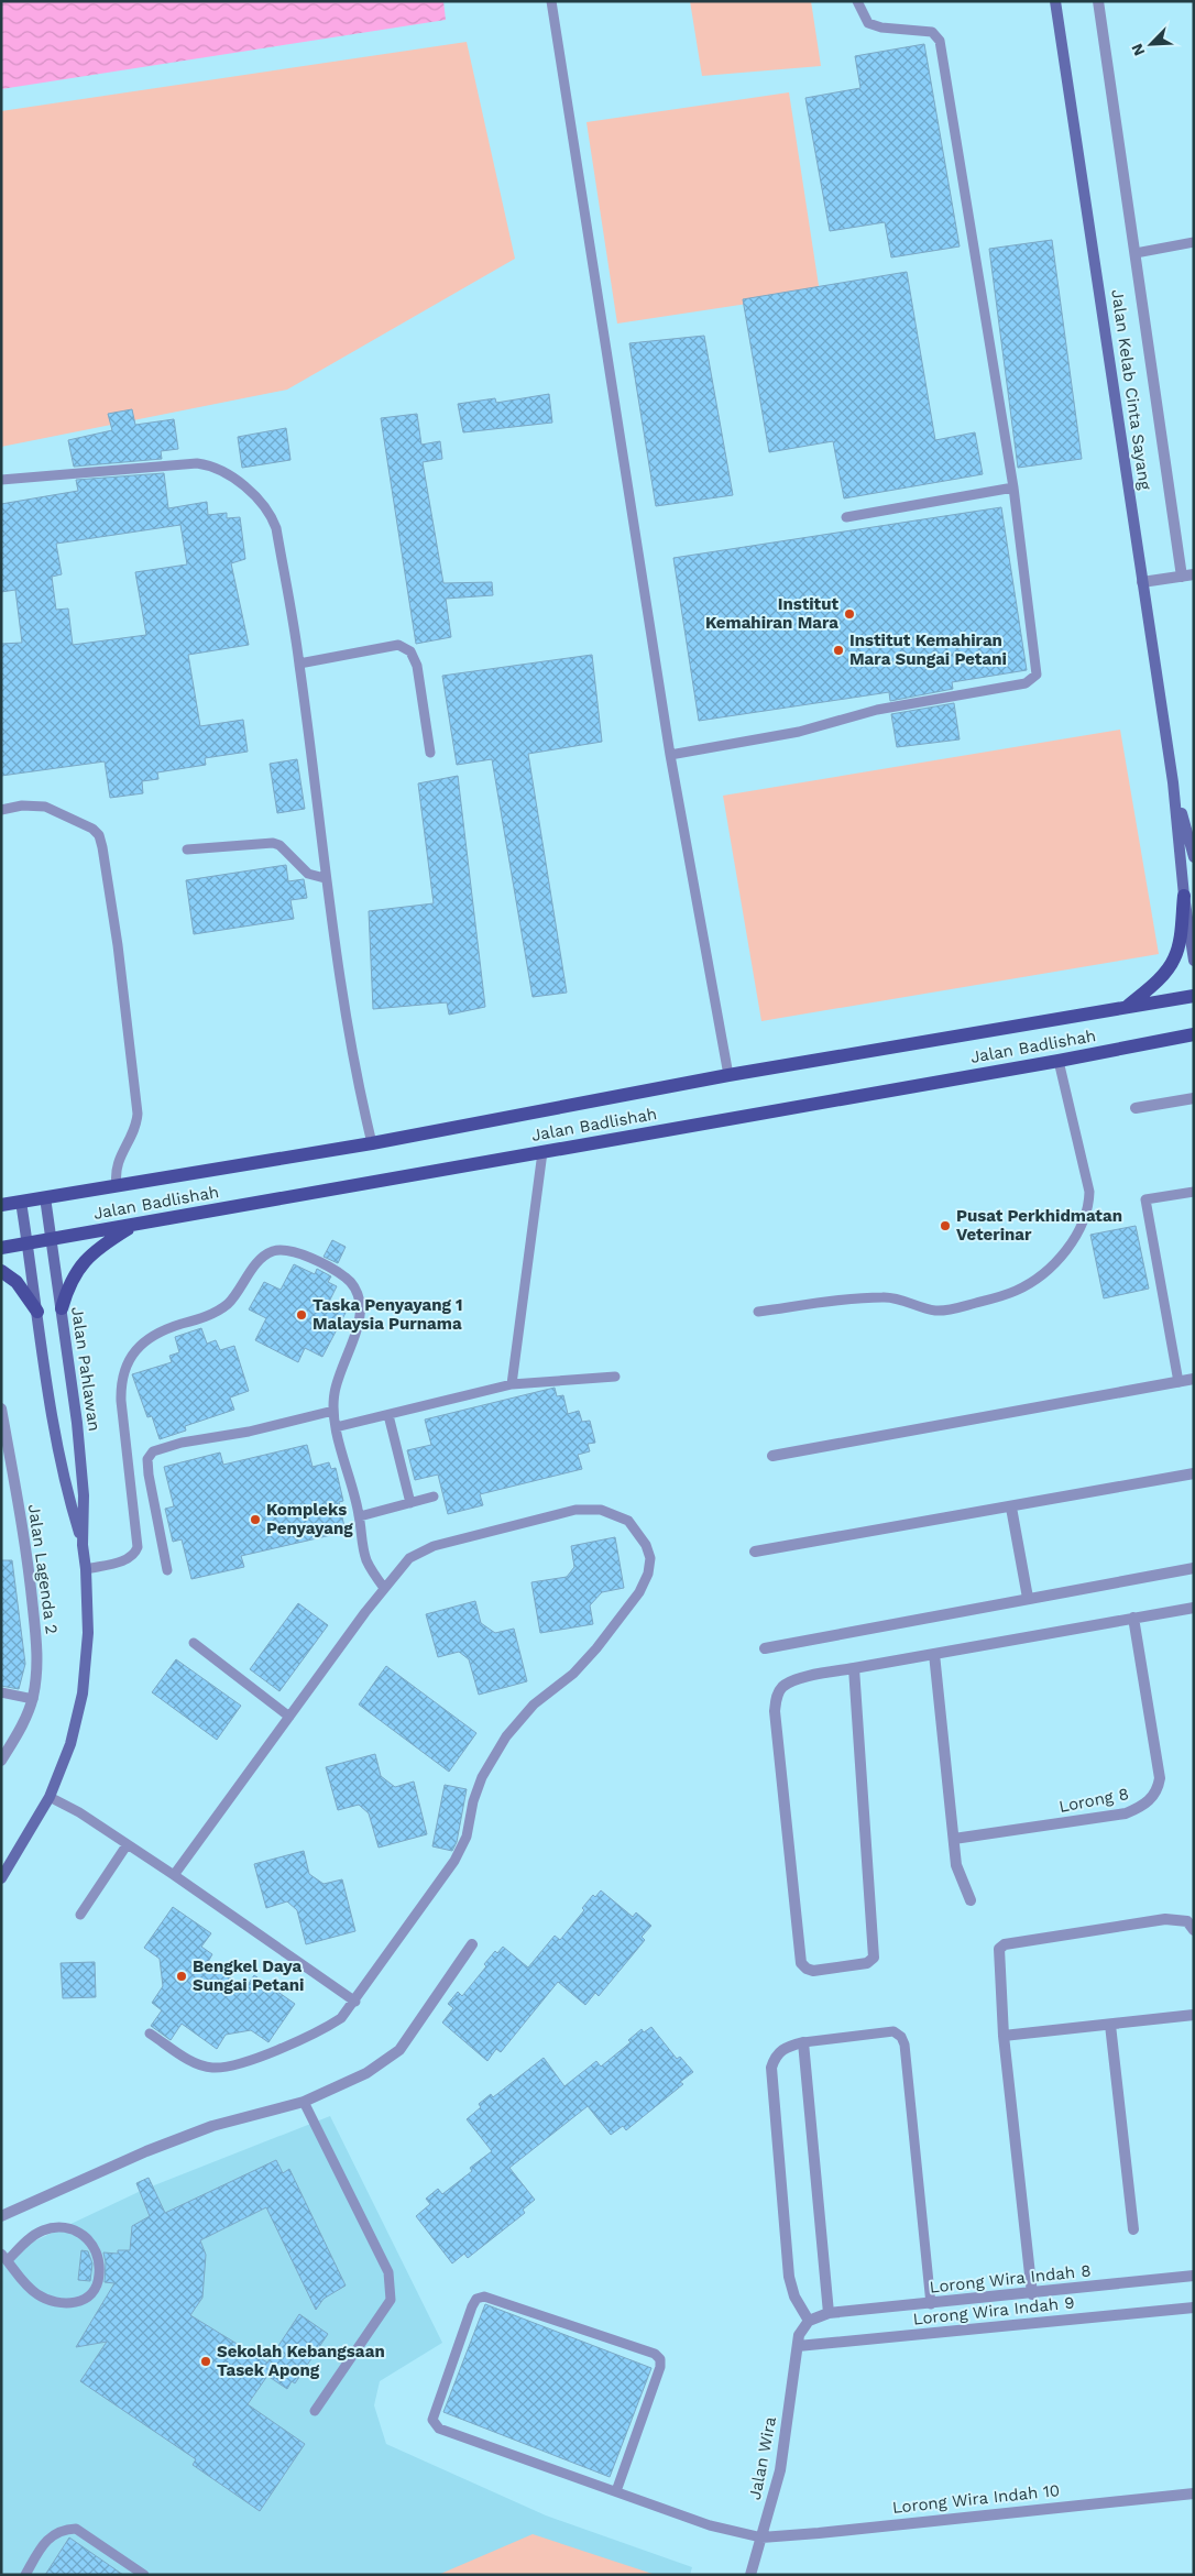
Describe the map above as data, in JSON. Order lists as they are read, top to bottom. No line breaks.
{"streets":{"main road":["Jalan Badlishah"],"street":["Jalan Kelab Cinta Sayang","Jalan Pahlawan","Jalan Lagenda 2","Lorong 8","Lorong Wira Indah 8","Lorong Wira Indah 9","Jalan Wira","Lorong Wira Indah 10"]},"crossings":[["Jalan Badlishah","Jalan Pahlawan"],["Lorong Wira Indah 8","Jalan Wira"],["Lorong Wira Indah 9","Jalan Wira"],["Jalan Wira","Lorong Wira Indah 10"]],"places":["Institut Kemahiran Mara","Institut Kemahiran Mara Sungai Petani","Pusat Perkhidmatan Veterinar","Taska Penyayang 1 Malaysia Purnama","Kompleks Penyayang","Bengkel Daya Sungai Petani","Sekolah Kebangsaan Tasek Apong"],"north":"bottom left"}
